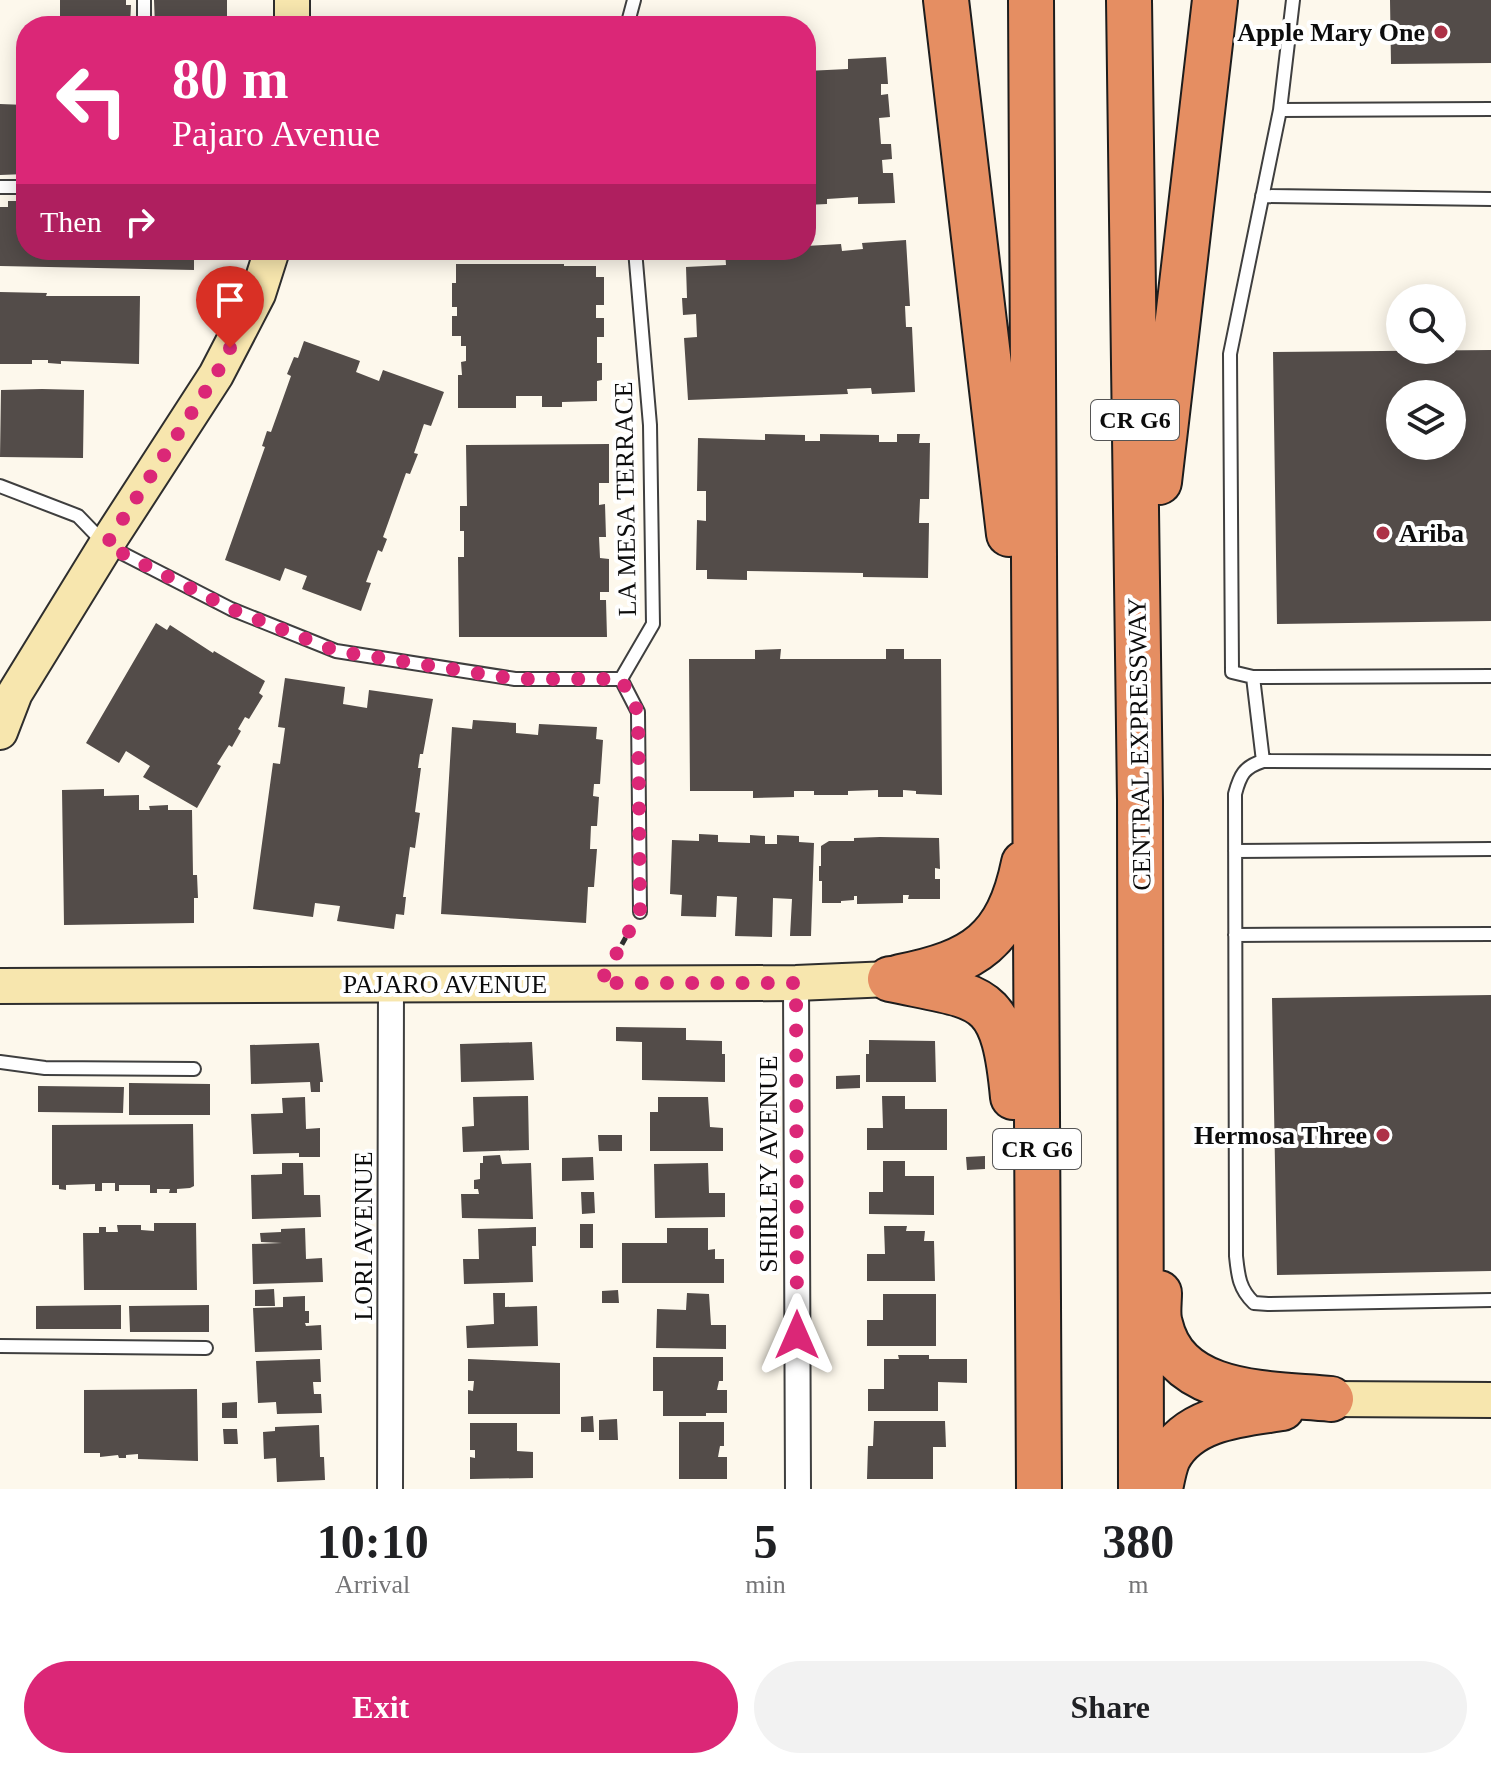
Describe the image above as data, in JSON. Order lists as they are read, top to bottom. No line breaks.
{"streets":{"highway":["CR G6","CENTRAL EXPRESSWAY"],"street":["PAJARO AVENUE","SHIRLEY AVENUE","LORI AVENUE"],"lane":["LA MESA TERRACE"]},"crossings":[["PAJARO AVENUE","SHIRLEY AVENUE"],["PAJARO AVENUE","LORI AVENUE"]],"places":["Apple Mary One","Ariba","Hermosa Three"],"page":{"turn":["80 m","Pajaro Avenue"],"then":"Then","eta":["10:10","Arrival","5","min","380","m"],"buttons":["Exit","Share"]}}
